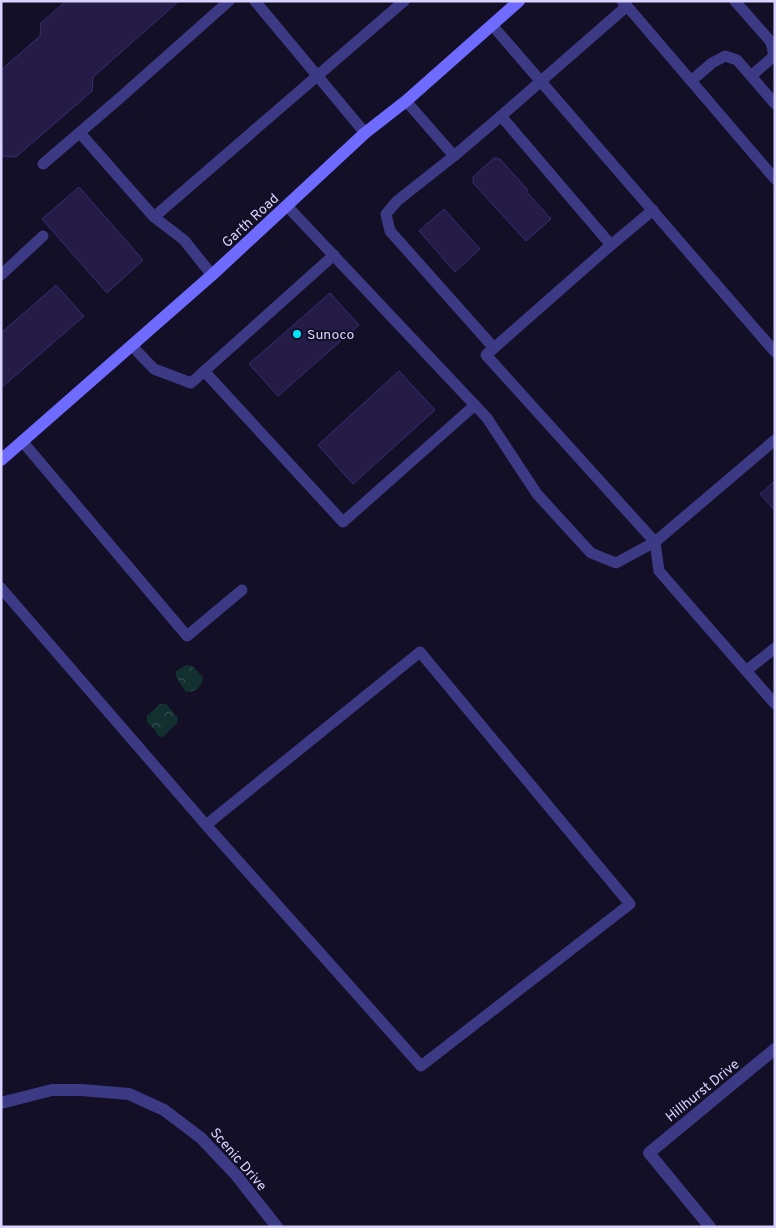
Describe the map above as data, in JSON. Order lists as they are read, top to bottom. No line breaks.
{"streets":{"main road":["Garth Road"],"street":["Hillhurst Drive","Scenic Drive"]},"places":["Sunoco"]}
